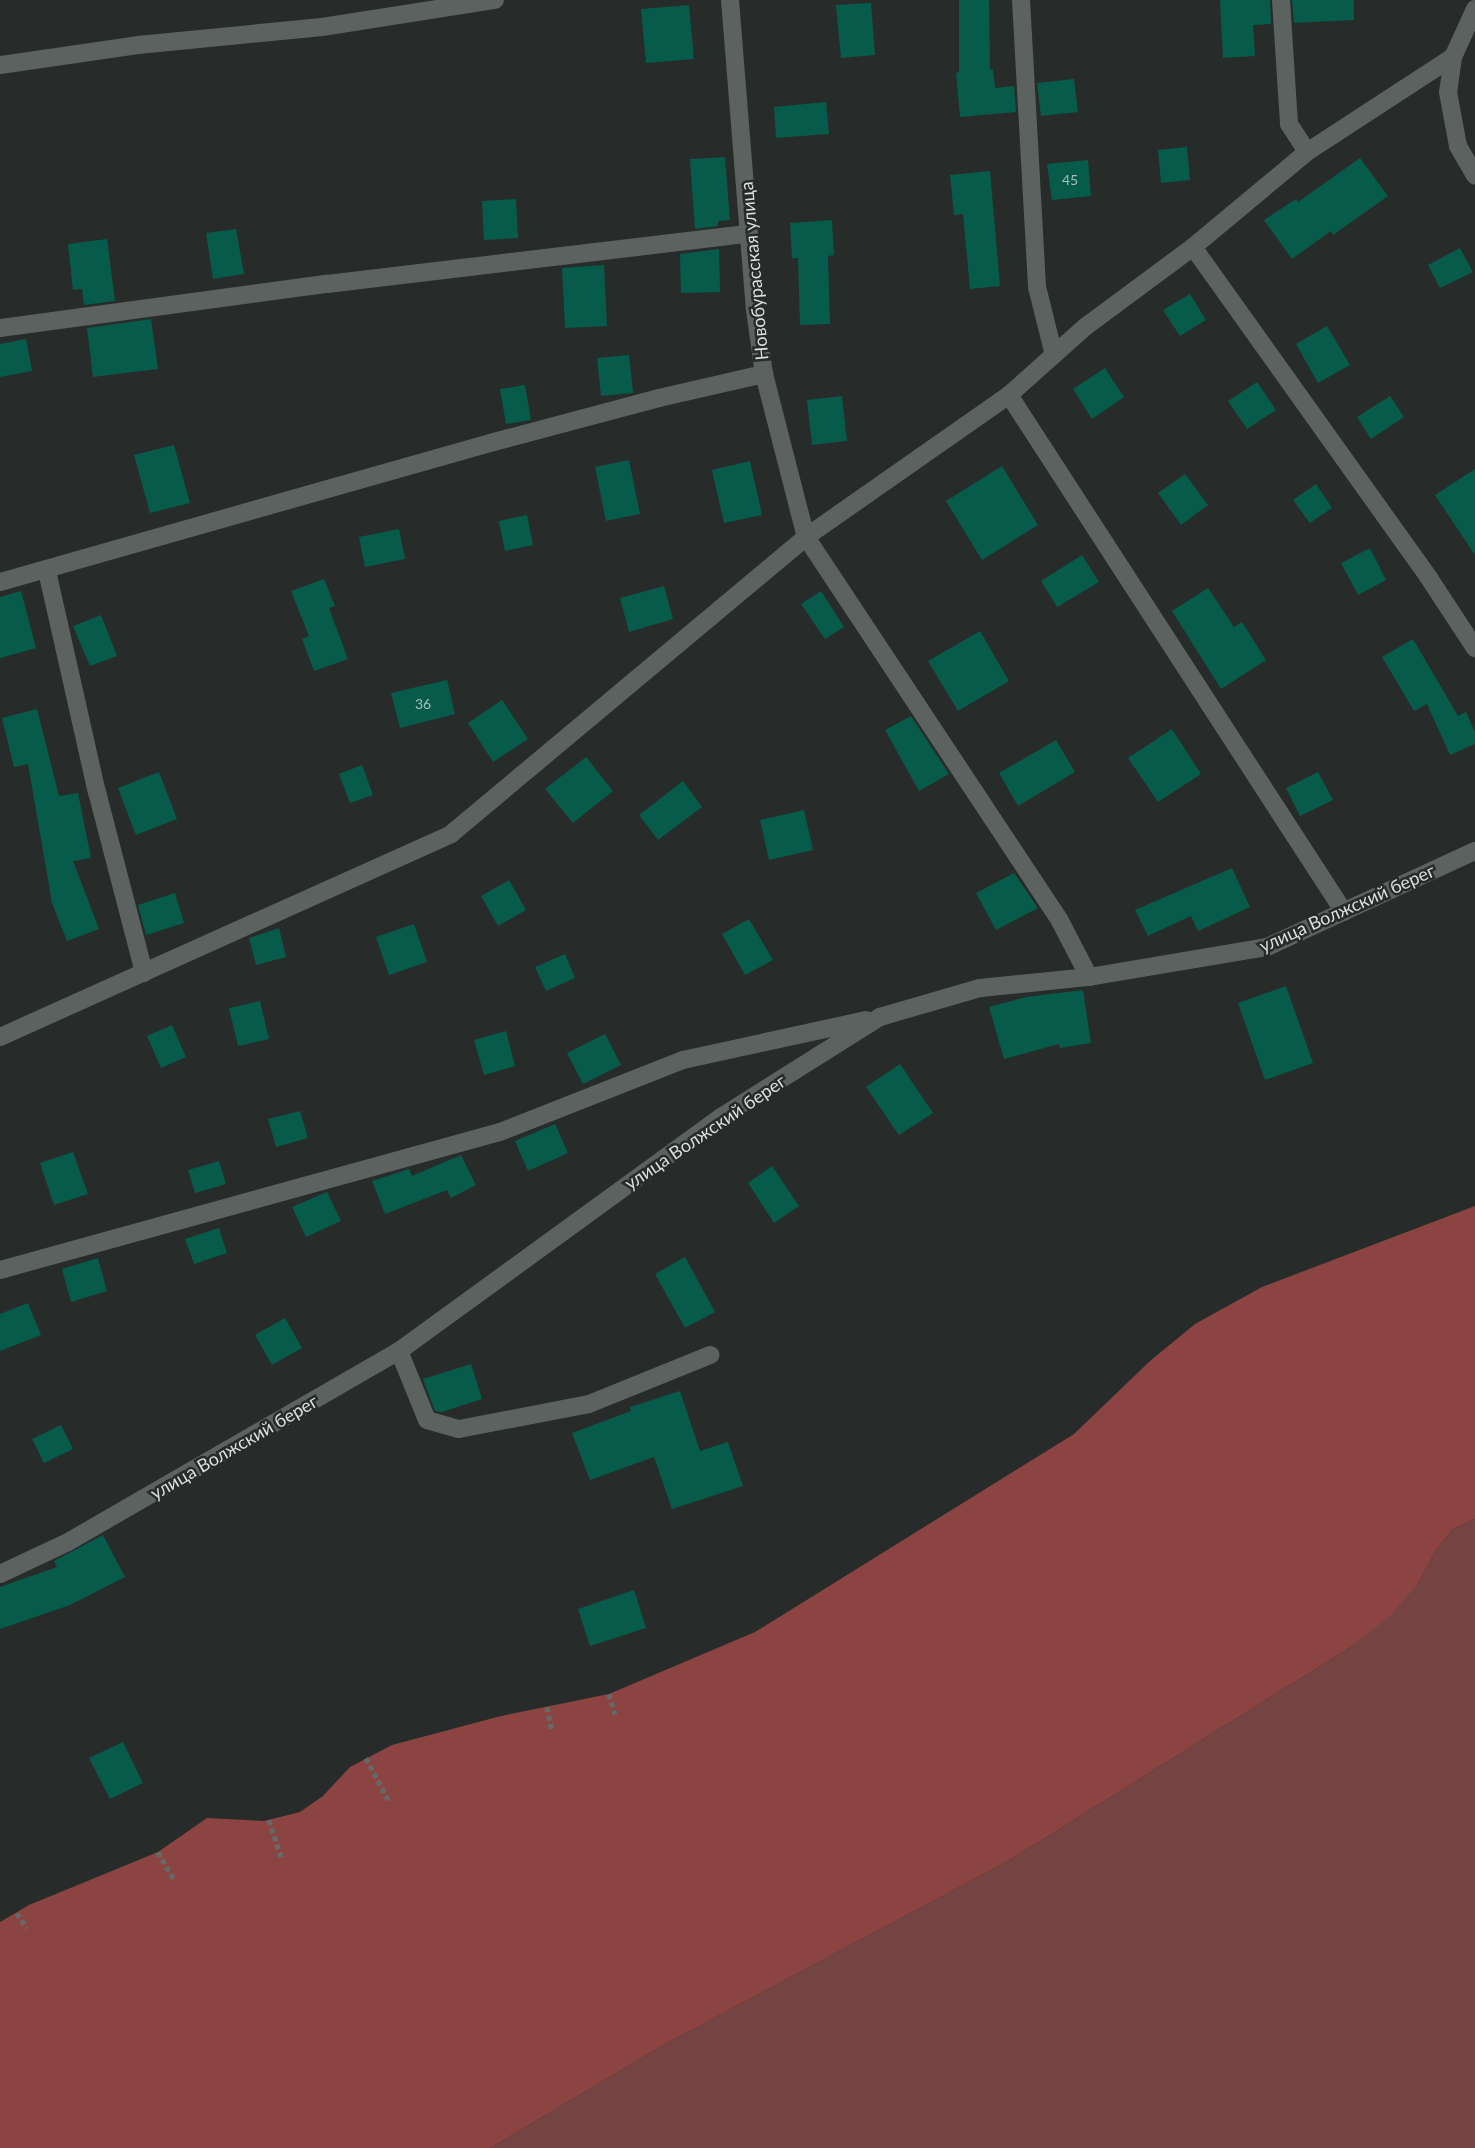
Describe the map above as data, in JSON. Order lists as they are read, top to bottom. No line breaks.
{"streets":{"street":["Новобурасская улица","улица Волжский берег"]},"crossings":[["Новобурасская улица","улица Волжский берег"]],"house_numbers":["45","36"]}
